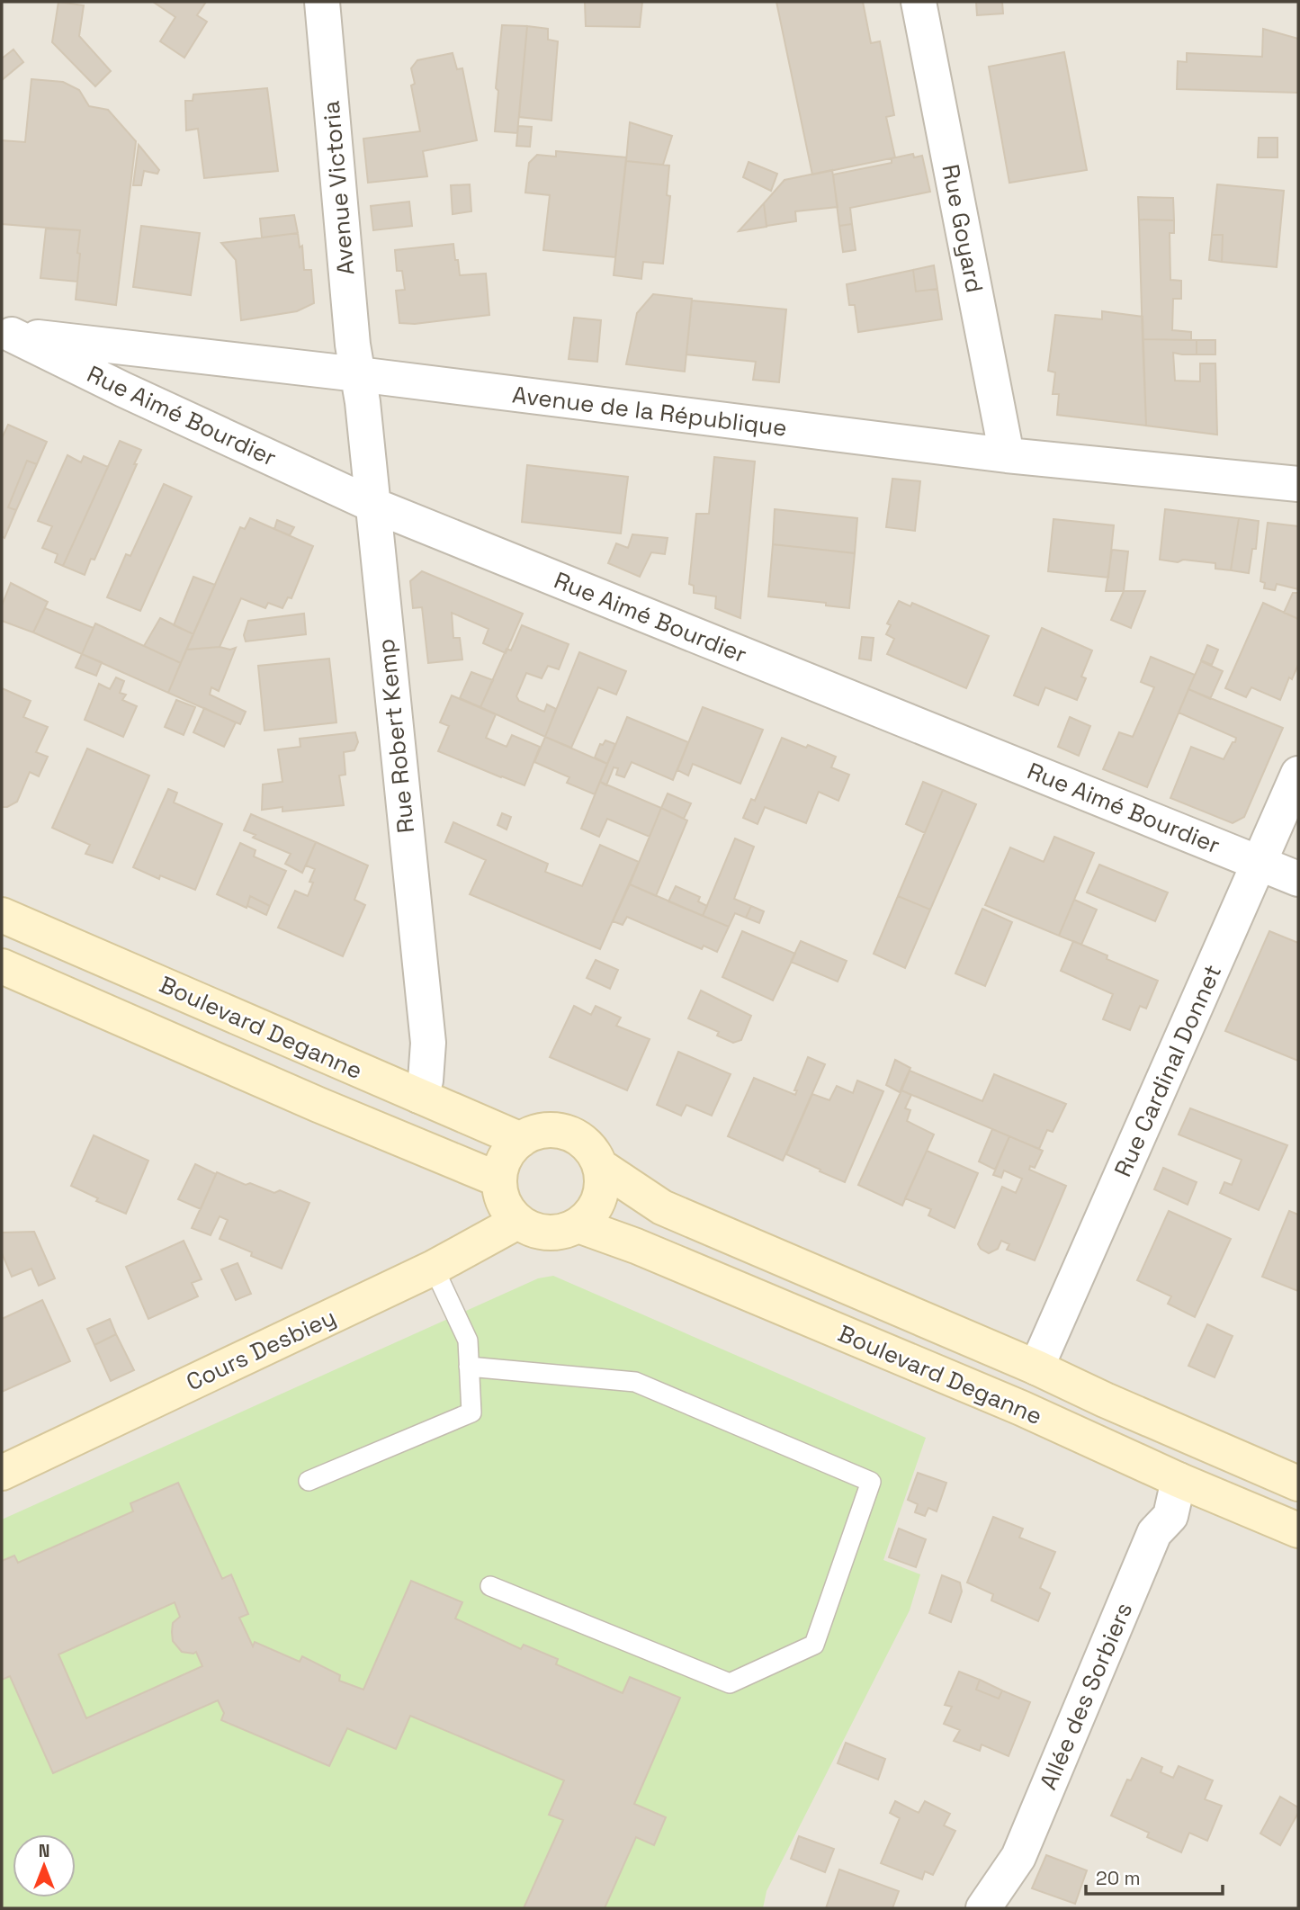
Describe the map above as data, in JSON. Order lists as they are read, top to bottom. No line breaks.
{"streets":{"street":["Avenue Victoria","Rue Goyard","Avenue de la République","Rue Aimé Bourdier","Rue Robert Kemp","Boulevard Deganne","Rue Cardinal Donnet","Cours Desbiey","Allée des Sorbiers"]},"crossings":[["Avenue Victoria","Avenue de la République"],["Avenue Victoria","Rue Robert Kemp"],["Rue Goyard","Avenue de la République"],["Avenue de la République","Rue Aimé Bourdier"],["Avenue de la République","Rue Robert Kemp"],["Rue Aimé Bourdier","Rue Robert Kemp"],["Rue Aimé Bourdier","Rue Cardinal Donnet"],["Rue Robert Kemp","Boulevard Deganne"],["Boulevard Deganne","Rue Cardinal Donnet"],["Boulevard Deganne","Cours Desbiey"],["Boulevard Deganne","Allée des Sorbiers"]],"scale_bar":"20 m","north":"top"}
